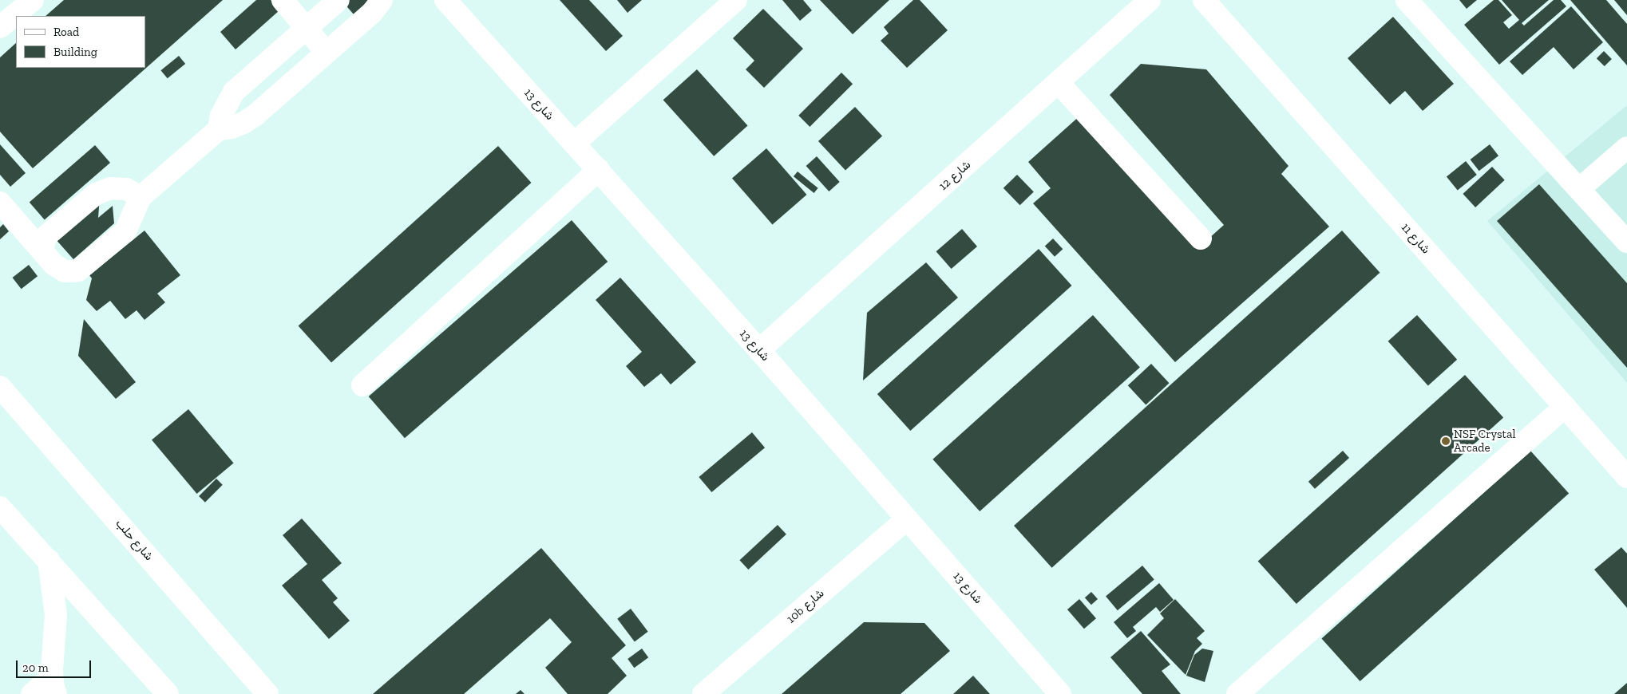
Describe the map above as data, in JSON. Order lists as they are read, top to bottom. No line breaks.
{"streets":{"street":["شارع 13","شارع 12","شارع 11","شارع حلب","10b شارع"]},"crossings":[["شارع 13","شارع 12"],["شارع 13","10b شارع"]],"places":["NSF Crystal Arcade"],"legend":["Road","Building"],"scale_bar":"20 m"}
